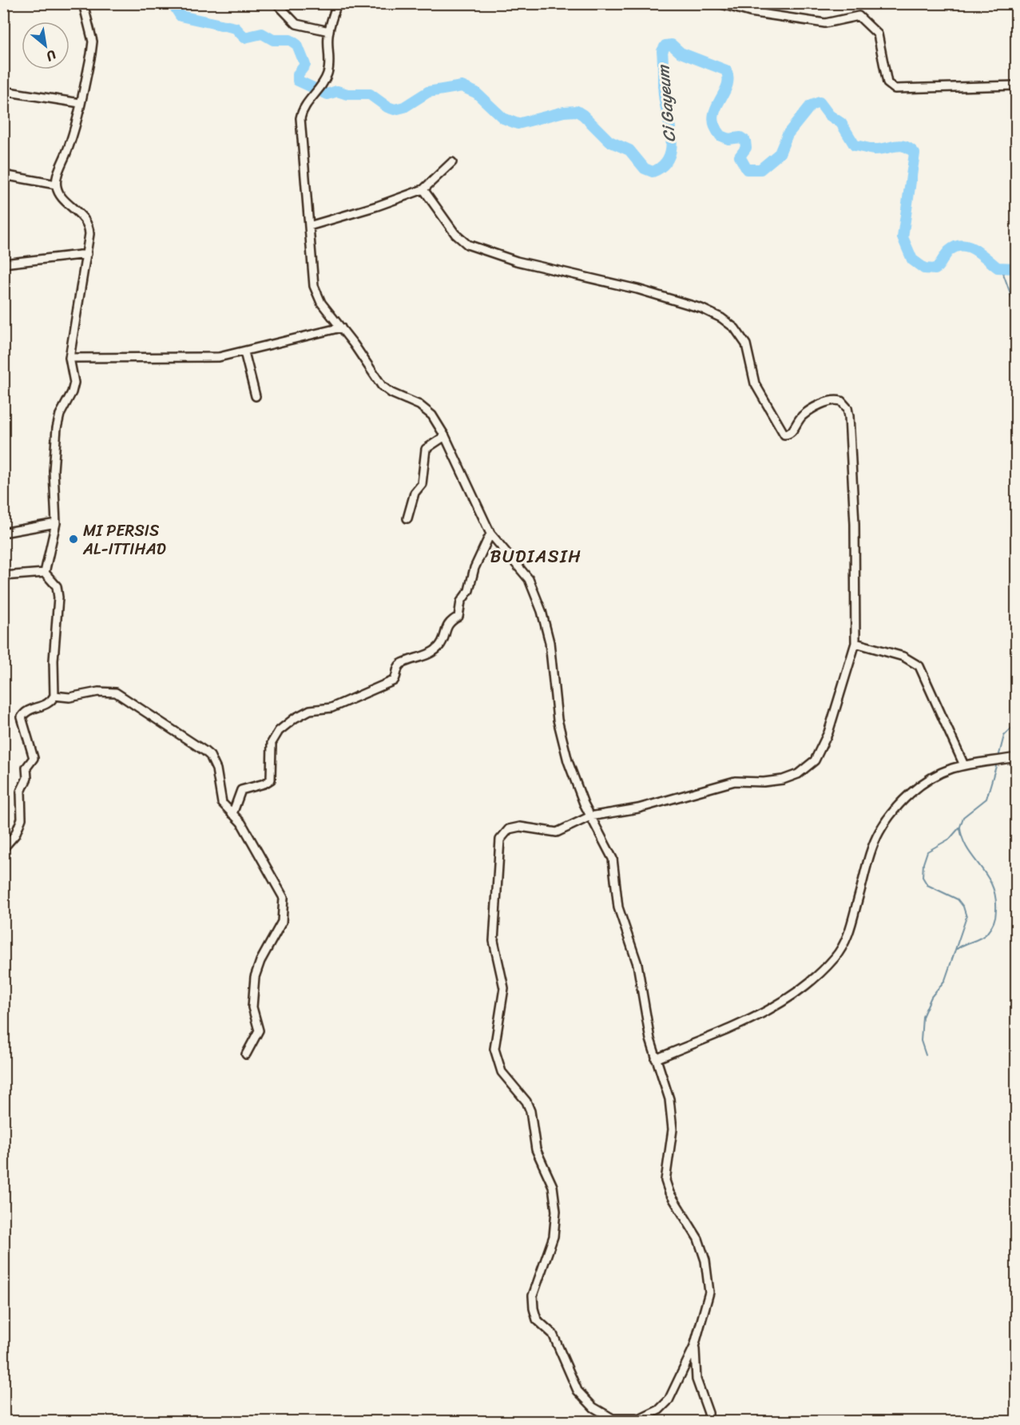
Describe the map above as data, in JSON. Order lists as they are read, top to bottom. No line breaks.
{"districts":["BUDIASIH"],"water":["Ci Gayeum"],"places":["MI PERSIS AL-ITTIHAD"],"north":"bottom right"}
